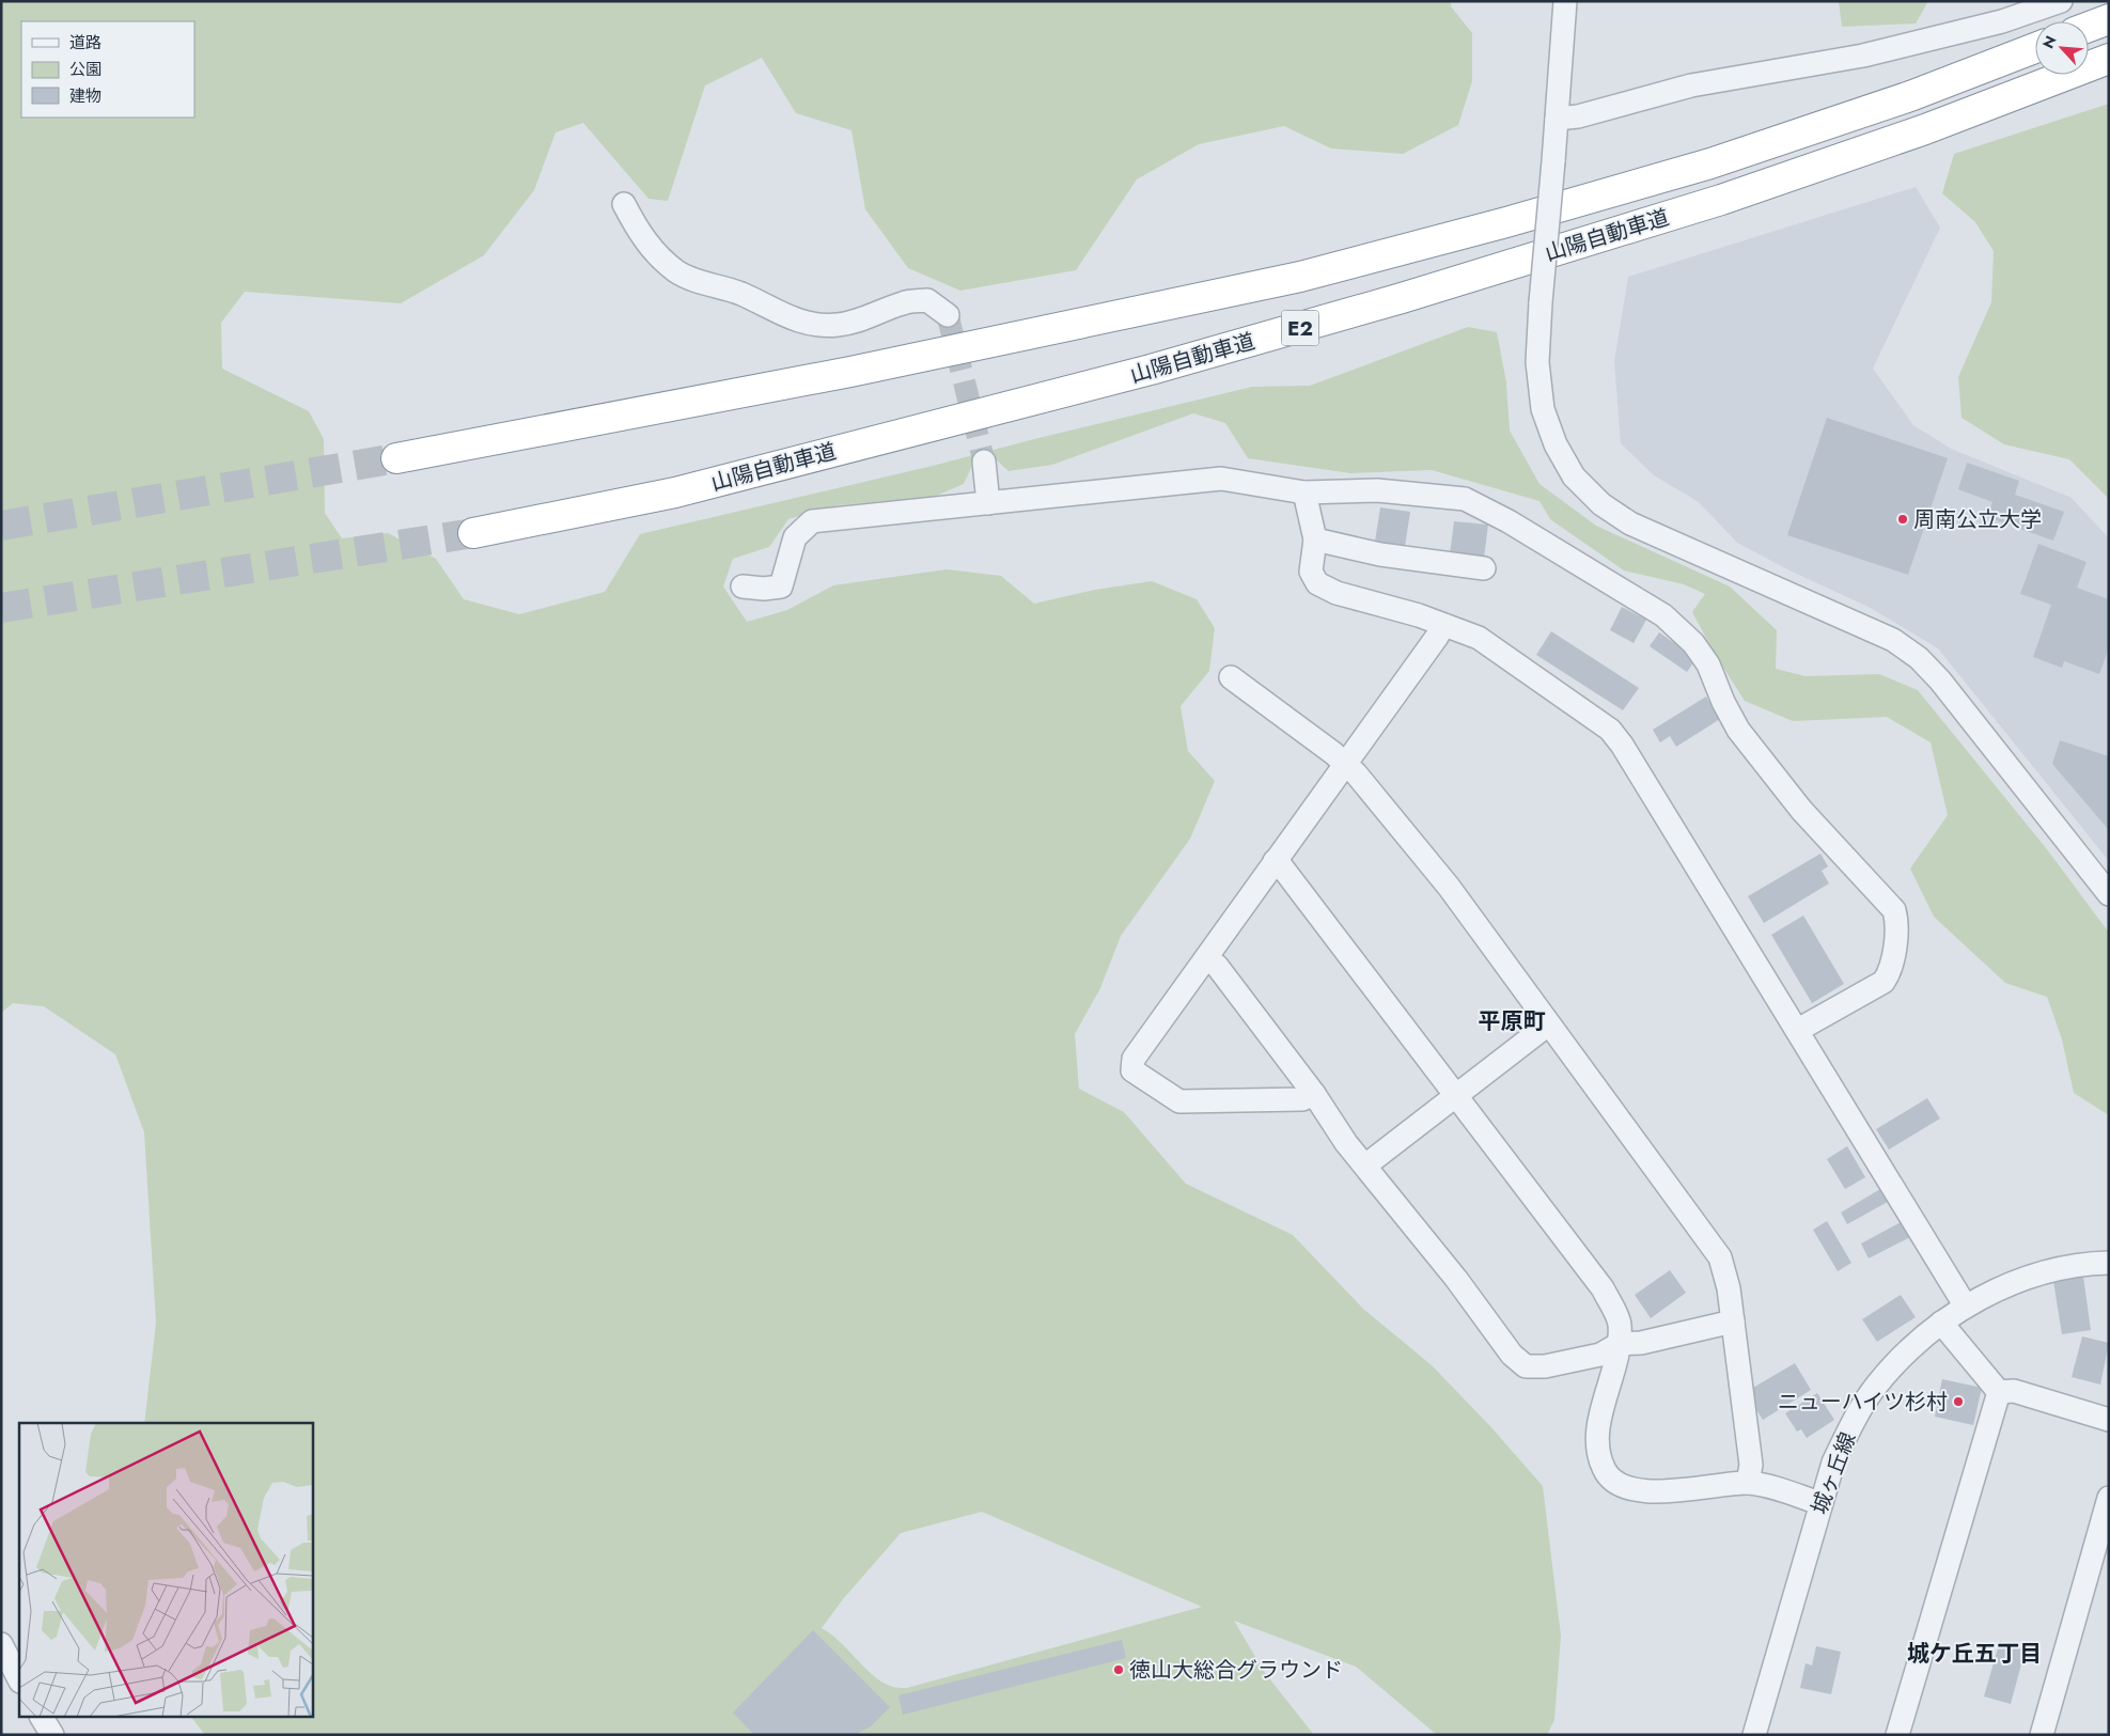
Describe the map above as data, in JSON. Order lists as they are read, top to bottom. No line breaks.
{"streets":{"highway":["山陽自動車道","E2"],"street":["城ヶ丘線"]},"districts":["平原町","城ケ丘五丁目"],"places":["周南公立大学","ニューハイツ杉村","徳山大総合グラウンド"],"legend":["道路","公園","建物"],"north":"top left"}
